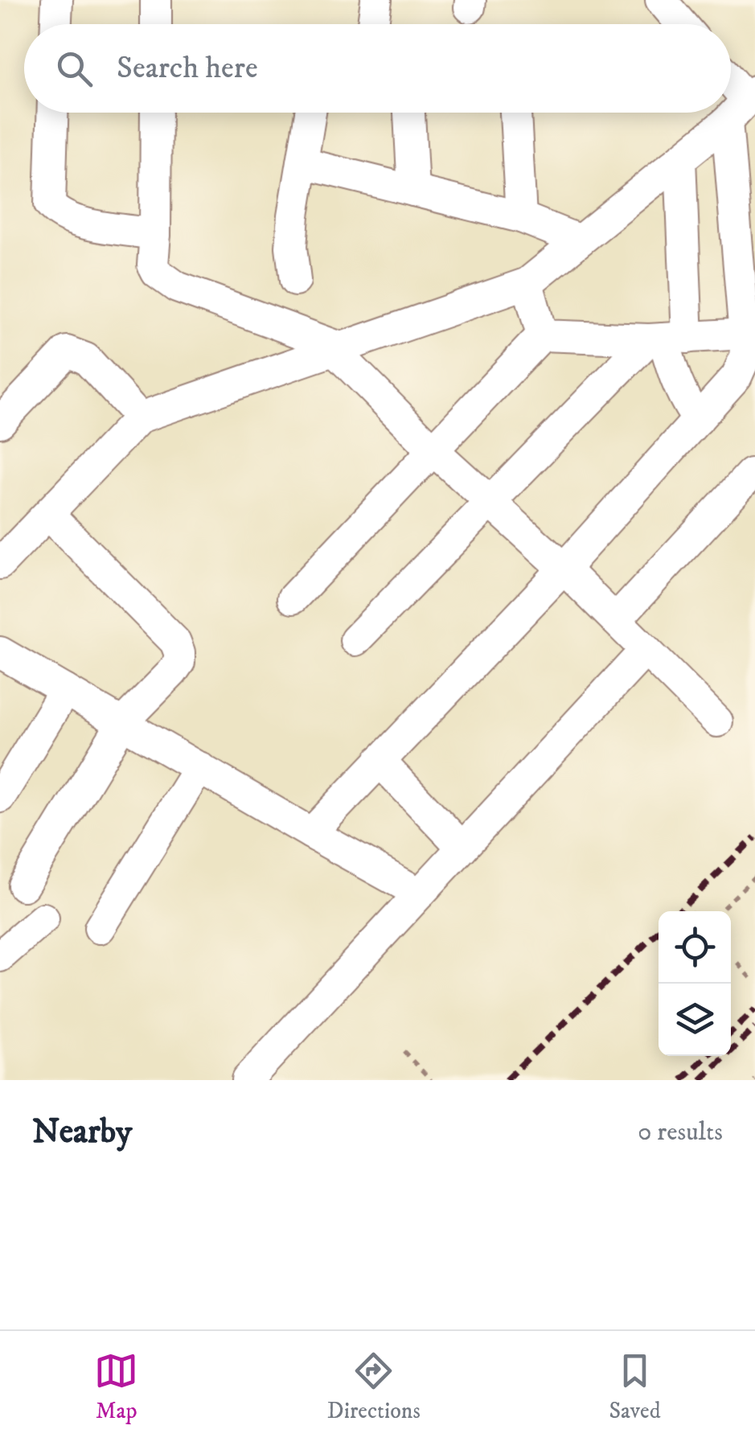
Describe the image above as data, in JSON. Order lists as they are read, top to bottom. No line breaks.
{"page":{"search":"Search here","heading":["Nearby","0 results"],"nav":["Map","Directions","Saved"]}}
